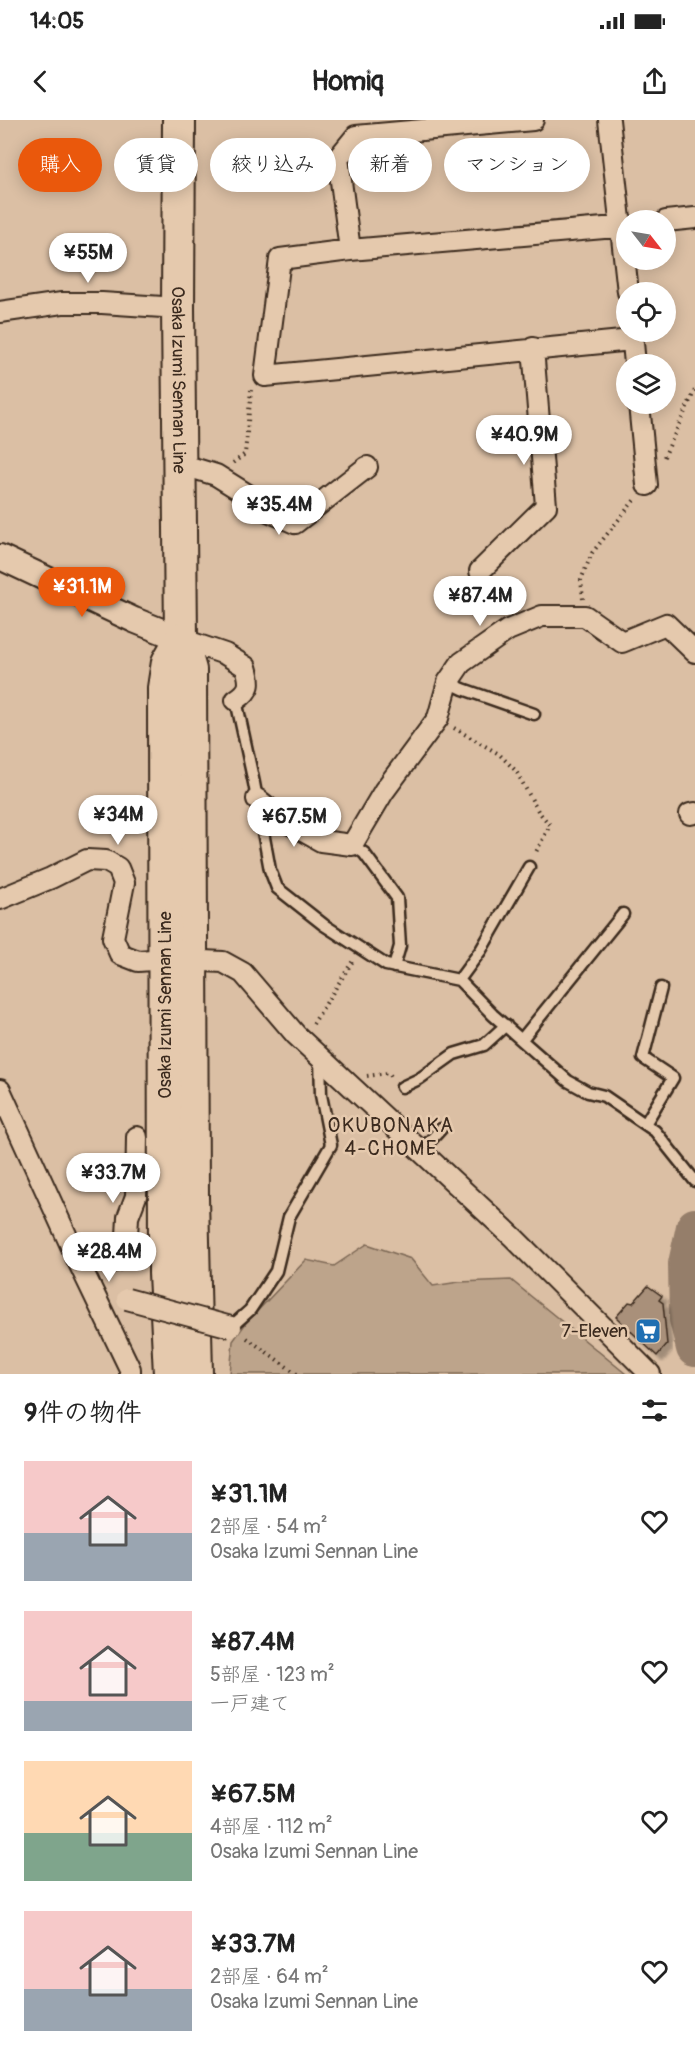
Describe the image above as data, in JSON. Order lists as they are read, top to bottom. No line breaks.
{"streets":{"main road":["Osaka Izumi Sennan Line"]},"districts":["OKUBONAKA 4-CHOME"],"places":{"supermarket":["7-Eleven"]},"north":"bottom right","page":{"status":"14:05","header":"Homiq","chip":["購入","賃貸","絞り込み","新着","マンション"],"price":["¥55M","¥40.9M","¥35.4M","¥31.1M","¥87.4M","¥34M","¥67.5M","¥33.7M","¥28.4M"],"heading":"9件の物件","list":[{"name":"¥31.1M","note":"2部屋 · 54 m² · Osaka Izumi Sennan Line"},{"name":"¥87.4M","note":"5部屋 · 123 m² · 一戸建て"},{"name":"¥67.5M","note":"4部屋 · 112 m² · Osaka Izumi Sennan Line"},{"name":"¥33.7M","note":"2部屋 · 64 m² · Osaka Izumi Sennan Line"}]}}
